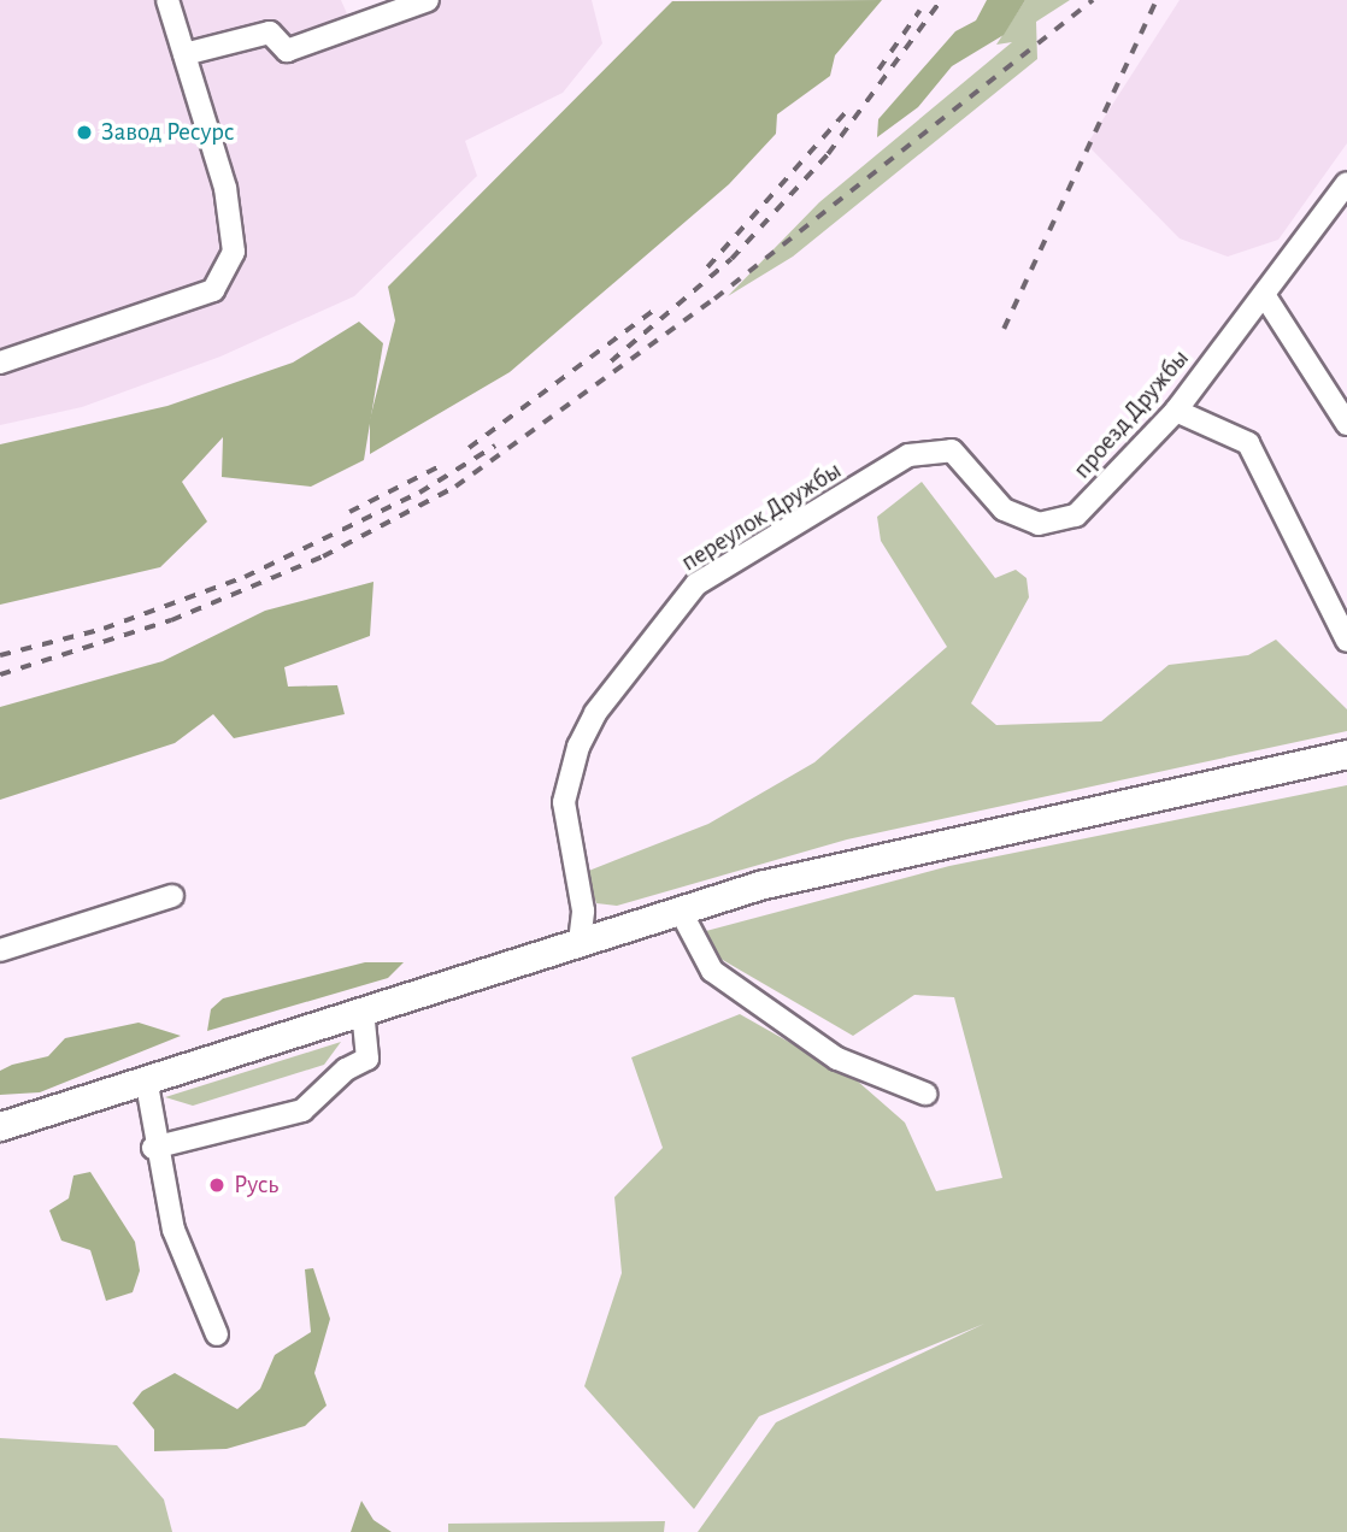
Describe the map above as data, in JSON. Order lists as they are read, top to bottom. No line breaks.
{"streets":{"street":["проезд Дружбы","переулок Дружбы"]},"crossings":[["проезд Дружбы","переулок Дружбы"]],"places":["Завод Ресурс","Русь"]}
